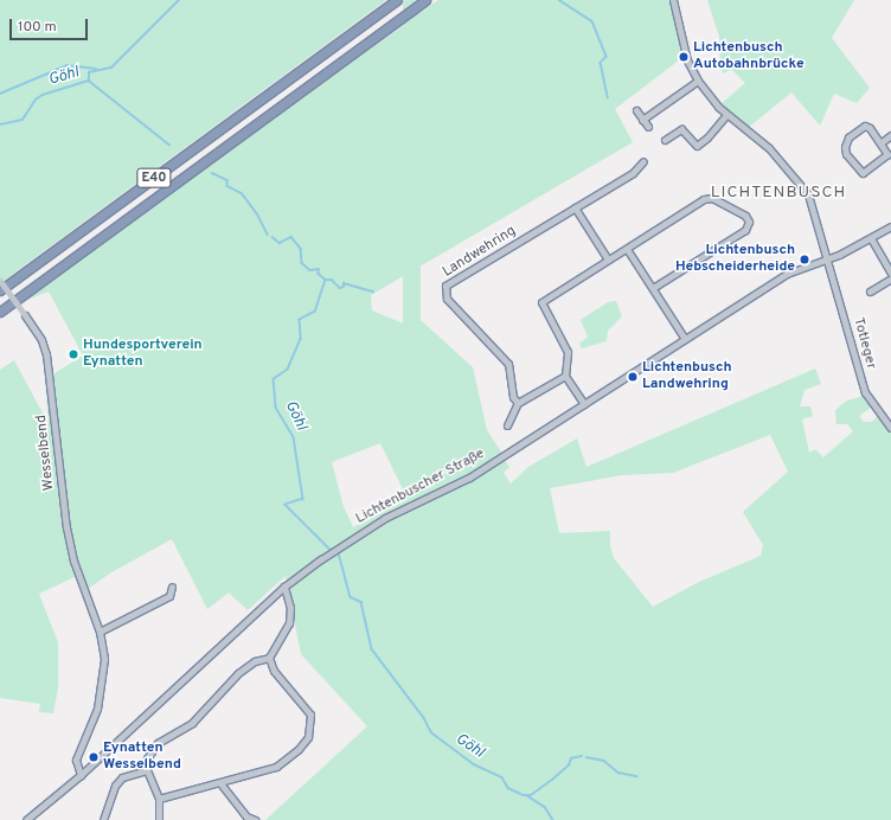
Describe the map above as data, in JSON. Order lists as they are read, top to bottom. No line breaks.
{"streets":{"highway":["E40"],"street":["Landwehring","Totleger","Wesselbend","Lichtenbuscher Straße"]},"crossings":[["Totleger","Lichtenbuscher Straße"],["Wesselbend","Lichtenbuscher Straße"]],"districts":["LICHTENBUSCH"],"water":["Göhl"],"places":["Lichtenbusch Autobahnbrücke","Lichtenbusch Hebscheiderheide","Hundesportverein Eynatten","Lichtenbusch Landwehring","Eynatten Wesselbend"],"scale_bar":"100 m"}
